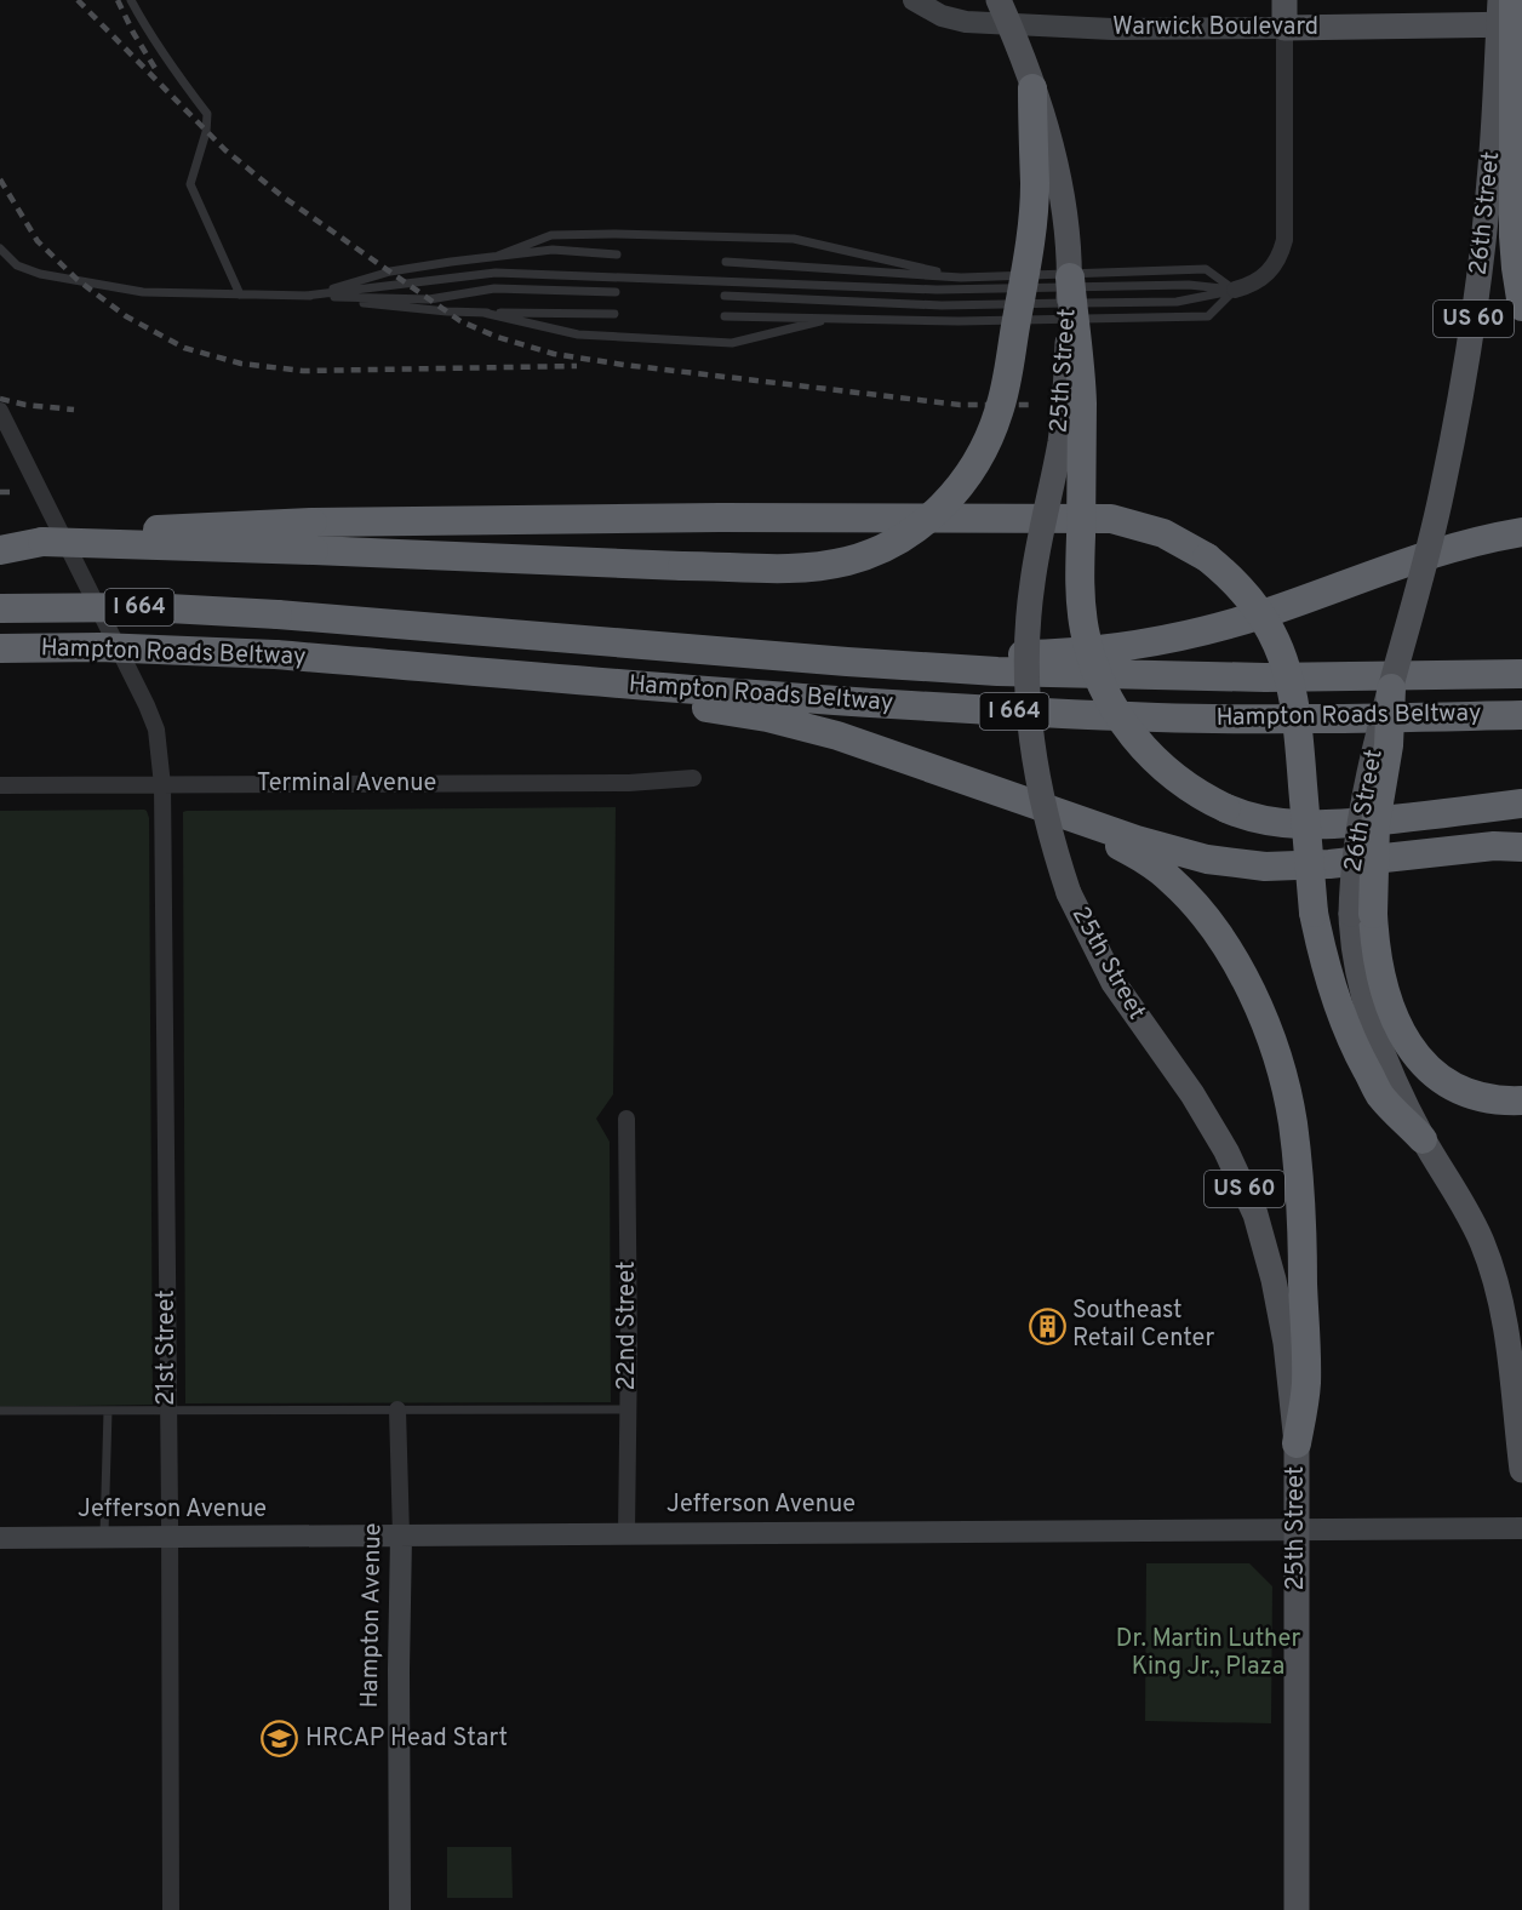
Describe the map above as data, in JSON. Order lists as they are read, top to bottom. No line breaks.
{"streets":{"highway":["I 664","Hampton Roads Beltway"],"main road":["Warwick Boulevard","26th Street","US 60","25th Street","Jefferson Avenue","Hampton Avenue"],"street":["Terminal Avenue","22nd Street","21st Street"]},"crossings":[["25th Street","Jefferson Avenue"],["Terminal Avenue","21st Street"],["22nd Street","Jefferson Avenue"],["21st Street","Jefferson Avenue"],["Jefferson Avenue","Hampton Avenue"]],"parks":["Dr. Martin Luther King Jr., Plaza"],"places":{"building":["Southeast Retail Center"],"school or university":["HRCAP Head Start"]}}
